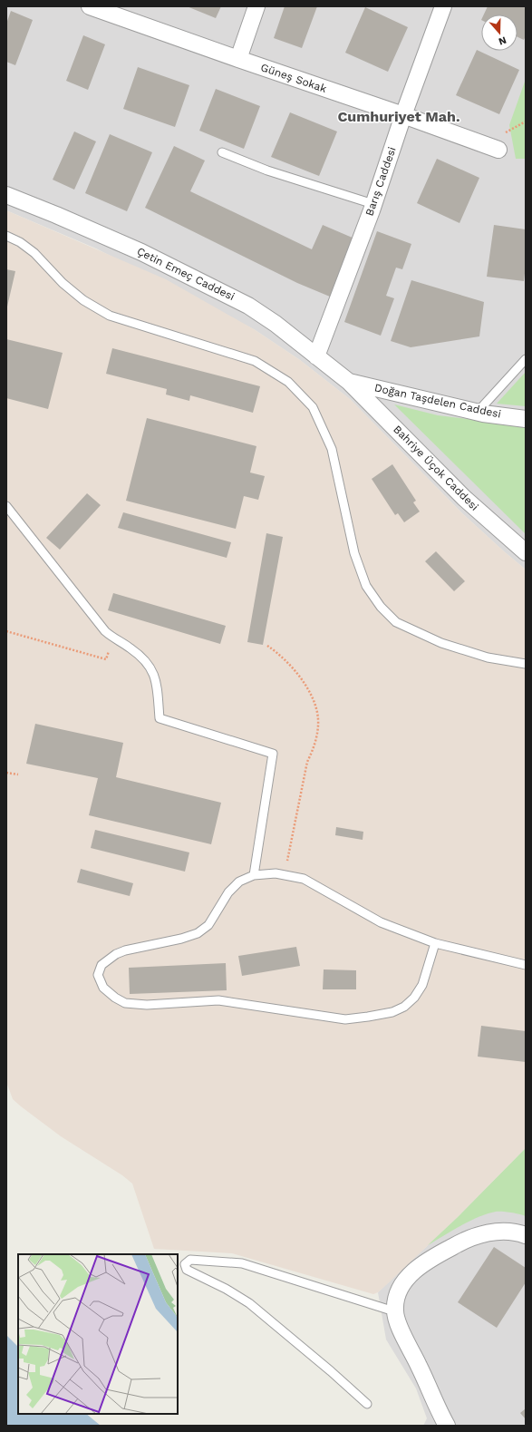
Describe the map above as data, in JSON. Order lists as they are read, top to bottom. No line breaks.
{"streets":{"street":["Güneş Sokak","Barış Caddesi","Çetin Emeç Caddesi","Doğan Taşdelen Caddesi","Bahriye Üçok Caddesi"]},"crossings":[["Güneş Sokak","Barış Caddesi"],["Barış Caddesi","Çetin Emeç Caddesi"],["Çetin Emeç Caddesi","Doğan Taşdelen Caddesi"],["Çetin Emeç Caddesi","Bahriye Üçok Caddesi"],["Doğan Taşdelen Caddesi","Bahriye Üçok Caddesi"]],"districts":["Cumhuriyet Mah."],"north":"bottom"}
